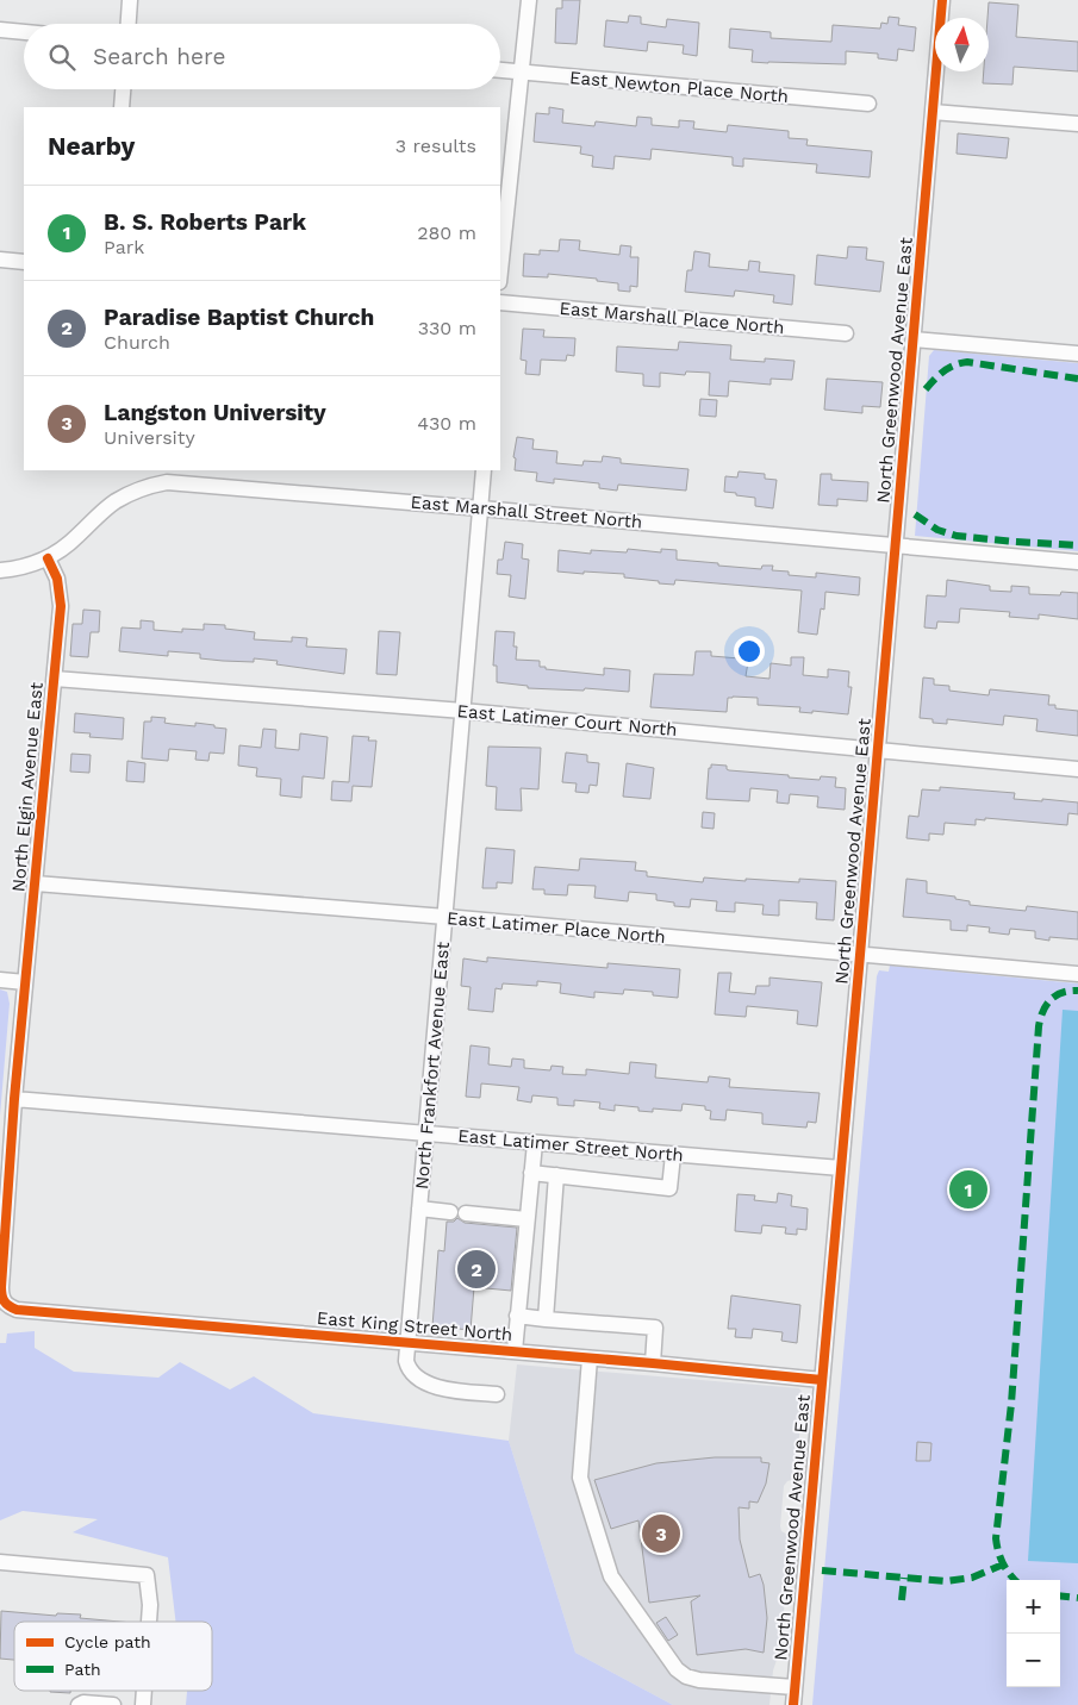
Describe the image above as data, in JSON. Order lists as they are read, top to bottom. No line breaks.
{"streets":{"street":["East Newton Place North","East Marshall Place North","North Greenwood Avenue East","East Marshall Street North","East Latimer Court North","North Elgin Avenue East","East Latimer Place North","North Frankfort Avenue East","East Latimer Street North","East King Street North"]},"crossings":[["North Greenwood Avenue East","East Marshall Street North"],["North Greenwood Avenue East","East Latimer Court North"],["North Greenwood Avenue East","East Latimer Place North"],["North Greenwood Avenue East","East Latimer Street North"],["North Greenwood Avenue East","East King Street North"],["East Marshall Street North","North Elgin Avenue East"],["East Marshall Street North","North Frankfort Avenue East"],["East Latimer Court North","North Elgin Avenue East"],["East Latimer Court North","North Frankfort Avenue East"],["North Elgin Avenue East","East Latimer Place North"],["North Elgin Avenue East","East Latimer Street North"],["North Elgin Avenue East","East King Street North"],["East Latimer Place North","North Frankfort Avenue East"],["North Frankfort Avenue East","East Latimer Street North"],["North Frankfort Avenue East","East King Street North"]],"legend":["Cycle path","Path"],"north":"top","page":{"search":"Search here","heading":["Nearby","3 results"],"list":[{"mark":"1","name":"B. S. Roberts Park","note":"Park","value":"280 m"},{"mark":"2","name":"Paradise Baptist Church","note":"Church","value":"330 m"},{"mark":"3","name":"Langston University","note":"University","value":"430 m"}],"pins":["1","2","3"],"map_buttons":["+","−"]}}
